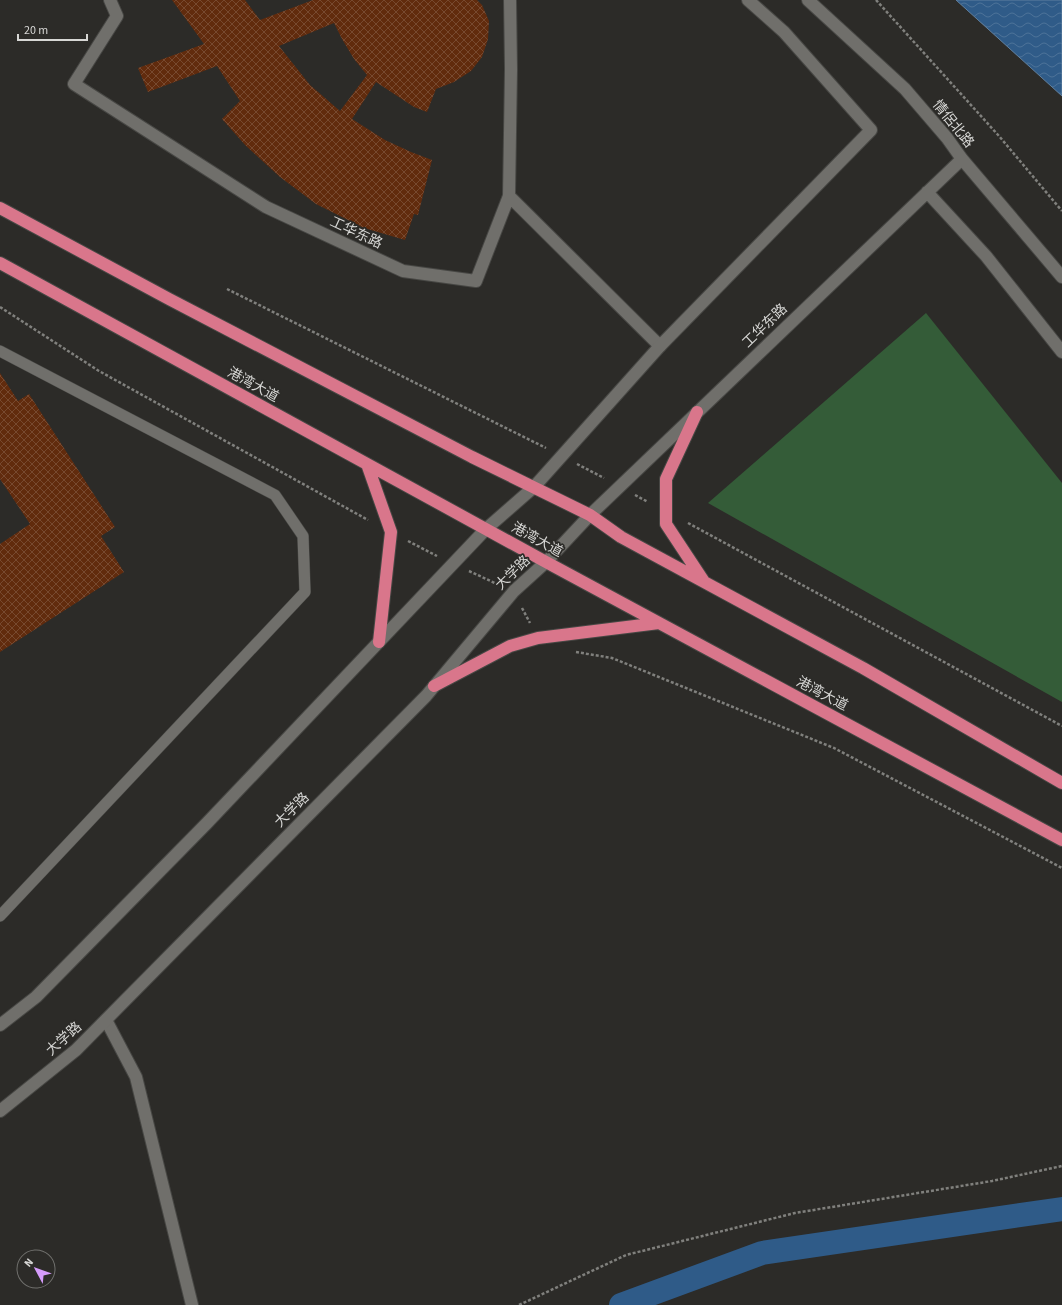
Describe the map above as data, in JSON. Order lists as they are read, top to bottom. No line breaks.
{"streets":{"highway":["港湾大道"],"street":["情侶北路","工华东路","大学路"]},"crossings":[["情侶北路","工华东路"],["工华东路","大学路"],["港湾大道","大学路"]],"scale_bar":"20 m","north":"top left"}
